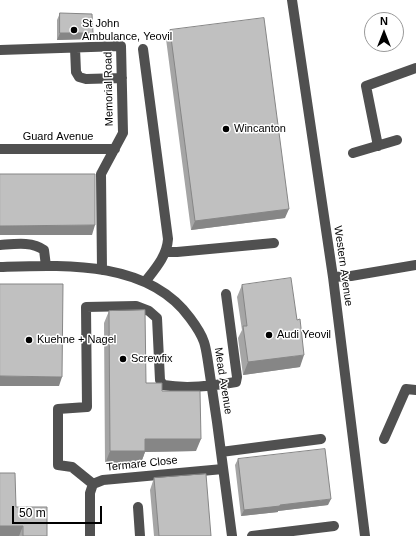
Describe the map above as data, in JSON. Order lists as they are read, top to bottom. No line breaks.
{"streets":{"street":["Memorial Road","Guard Avenue","Western Avenue","Mead Avenue","Termare Close"]},"crossings":[["Memorial Road","Guard Avenue"],["Memorial Road","Mead Avenue"],["Mead Avenue","Termare Close"]],"places":["St John Ambulance, Yeovil","Wincanton","Audi Yeovil","Kuehne + Nagel","Screwfix"],"scale_bar":"50 m","north":"top"}
